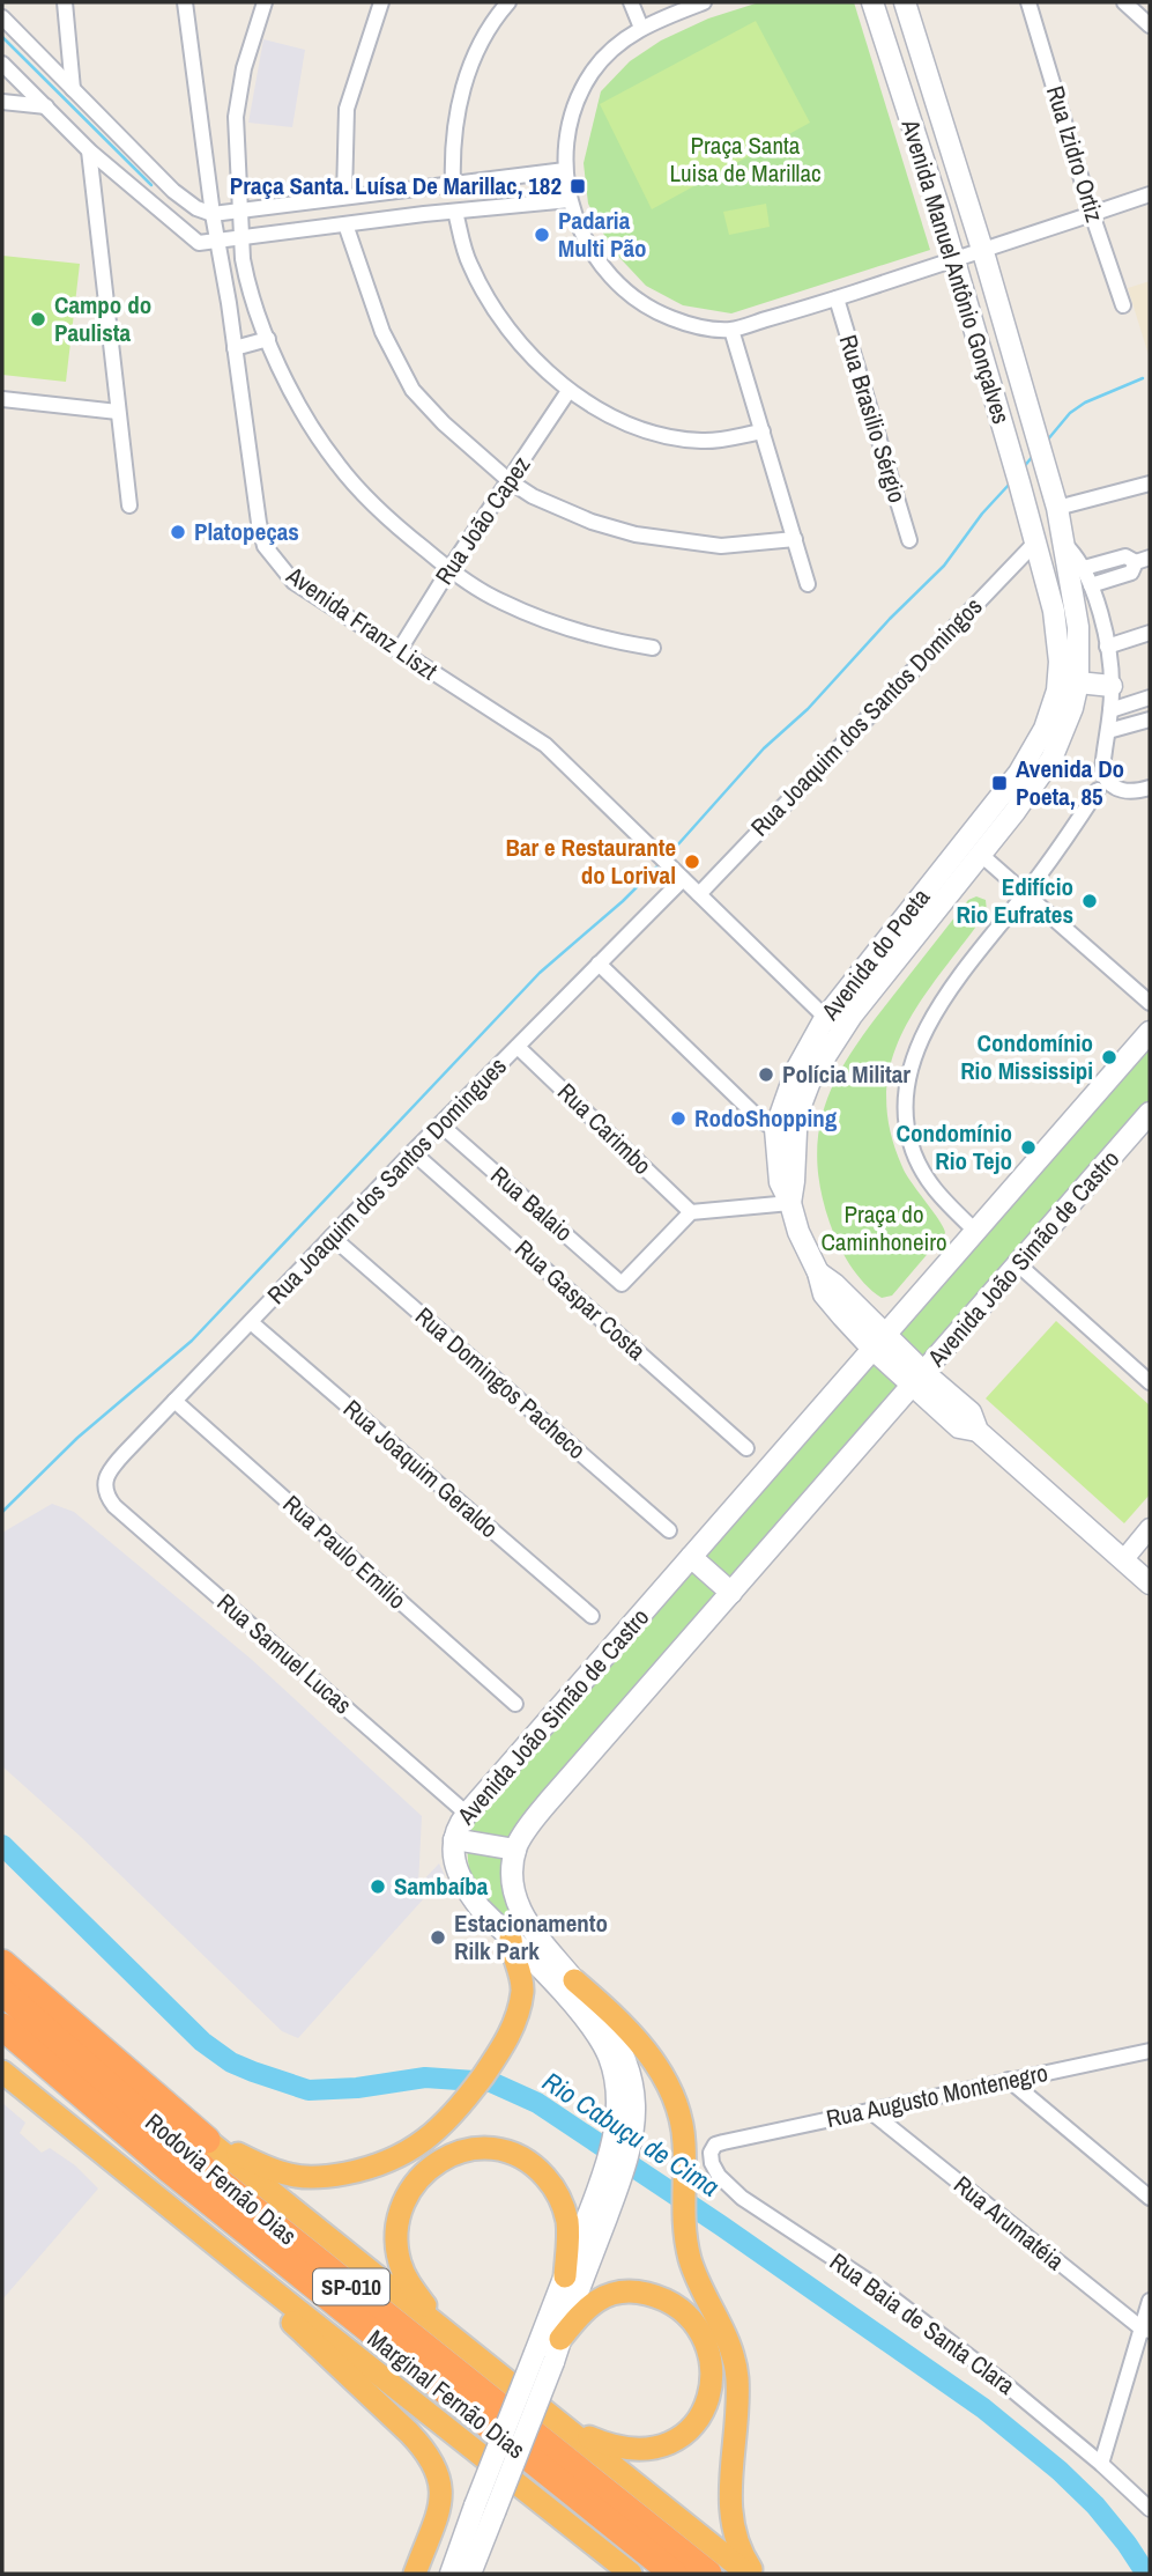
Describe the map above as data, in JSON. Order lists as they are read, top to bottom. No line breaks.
{"streets":{"highway":["Rodovia Fernão Dias","SP-010","Marginal Fernão Dias"],"main road":["Avenida Manuel Antônio Gonçalves","Avenida do Poeta","Avenida João Simão de Castro"],"street":["Rua Izidro Ortiz","Rua Brasilio Sérgio","Rua João Capez","Avenida Franz Liszt","Rua Joaquim dos Santos Domingos","Rua Carimbo","Rua Joaquim dos Santos Domingues","Rua Balaio","Rua Gaspar Costa","Rua Domingos Pacheco","Rua Joaquim Geraldo","Rua Paulo Emilio","Rua Samuel Lucas","Rua Augusto Montenegro","Rua Arumatéia","Rua Baia de Santa Clara"]},"crossings":[["Avenida Manuel Antônio Gonçalves","Rua Joaquim dos Santos Domingos"],["Avenida Manuel Antônio Gonçalves","Avenida do Poeta"],["Rua João Capez","Avenida Franz Liszt"],["Avenida Franz Liszt","Rua Joaquim dos Santos Domingos"],["Avenida Franz Liszt","Avenida do Poeta"],["Avenida Franz Liszt","Rua Joaquim dos Santos Domingues"],["Rua Joaquim dos Santos Domingos","Avenida do Poeta"],["Avenida do Poeta","Avenida João Simão de Castro"],["Rua Carimbo","Rua Joaquim dos Santos Domingues"],["Rua Carimbo","Rua Balaio"],["Rua Joaquim dos Santos Domingues","Rua Balaio"],["Rua Joaquim dos Santos Domingues","Rua Gaspar Costa"],["Rua Joaquim dos Santos Domingues","Rua Domingos Pacheco"],["Rua Joaquim dos Santos Domingues","Rua Joaquim Geraldo"],["Rua Joaquim dos Santos Domingues","Rua Paulo Emilio"],["Rua Joaquim dos Santos Domingues","Rua Samuel Lucas"],["Avenida João Simão de Castro","Rua Samuel Lucas"],["Rua Augusto Montenegro","Rua Arumatéia"],["Rua Augusto Montenegro","Rua Baia de Santa Clara"]],"water":["Rio Cabuçu de Cima"],"parks":["Praça Santa Luisa de Marillac","Praça do Caminhoneiro"],"places":{"transit":["Praça Santa. Luísa De Marillac, 182","Avenida Do Poeta, 85"],"other":["Padaria Multi Pão","Campo do Paulista","Platopeças","Bar e Restaurante do Lorival","Edifício Rio Eufrates","Condomínio Rio Mississipi","Polícia Militar","RodoShopping","Condomínio Rio Tejo","Sambaíba","Estacionamento Rilk Park"]}}
